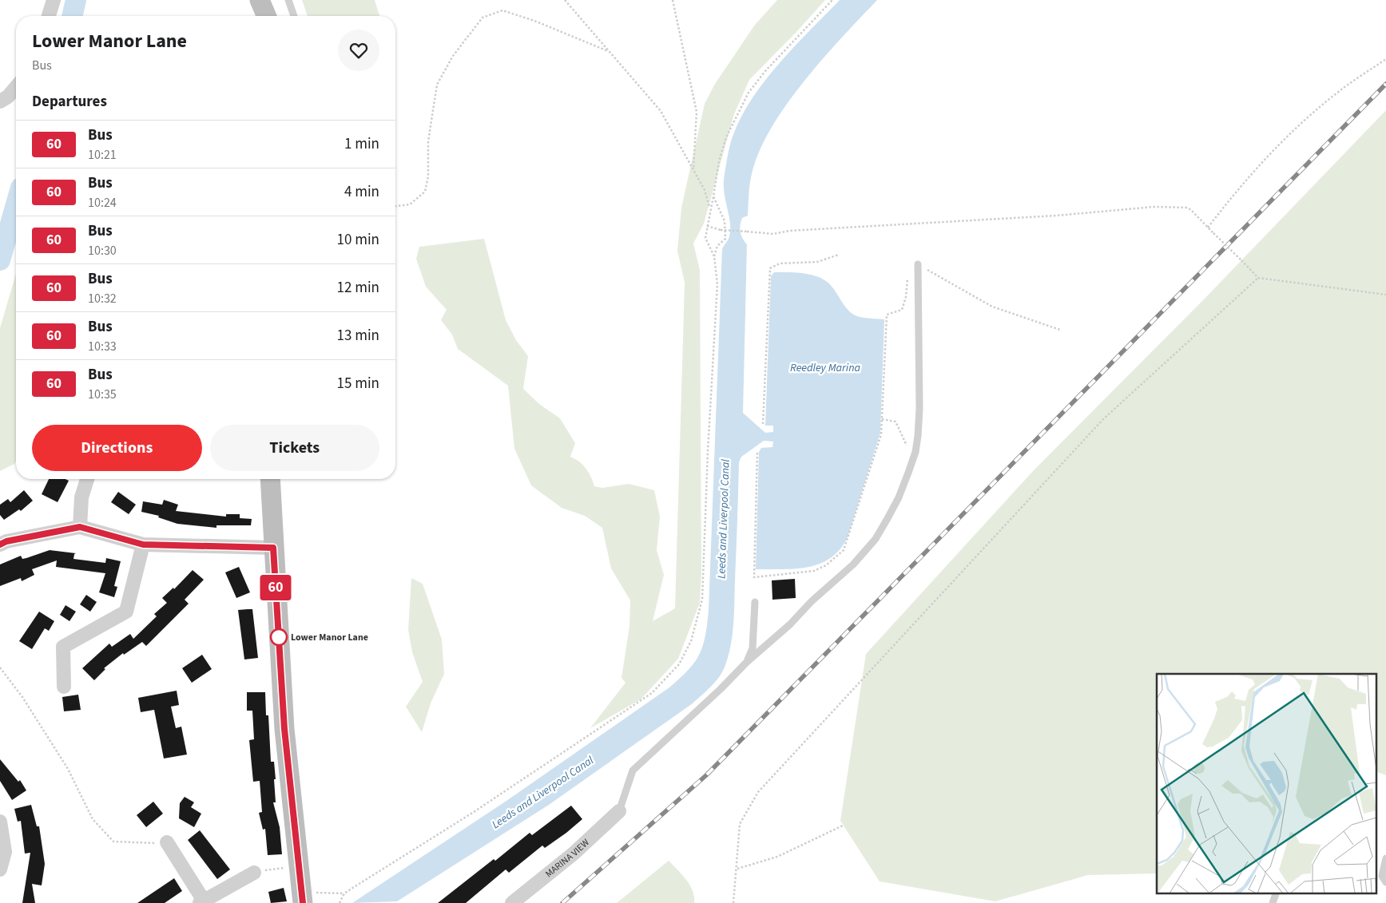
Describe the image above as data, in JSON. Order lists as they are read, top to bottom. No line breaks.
{"streets":{"street":["MARINA VIEW"]},"water":["Reedley Marina","Leeds and Liverpool Canal"],"places":["Lower Manor Lane"],"lines":["bus line 60"],"page":{"on_map":"60","heading":[["Lower Manor Lane","Bus"],"Departures"],"list":[{"mark":"60","name":"Bus","note":"10:21","value":"1 min"},{"mark":"60","name":"Bus","note":"10:24","value":"4 min"},{"mark":"60","name":"Bus","note":"10:30","value":"10 min"},{"mark":"60","name":"Bus","note":"10:32","value":"12 min"},{"mark":"60","name":"Bus","note":"10:33","value":"13 min"},{"mark":"60","name":"Bus","note":"10:35","value":"15 min"}],"buttons":["Directions","Tickets"]}}
